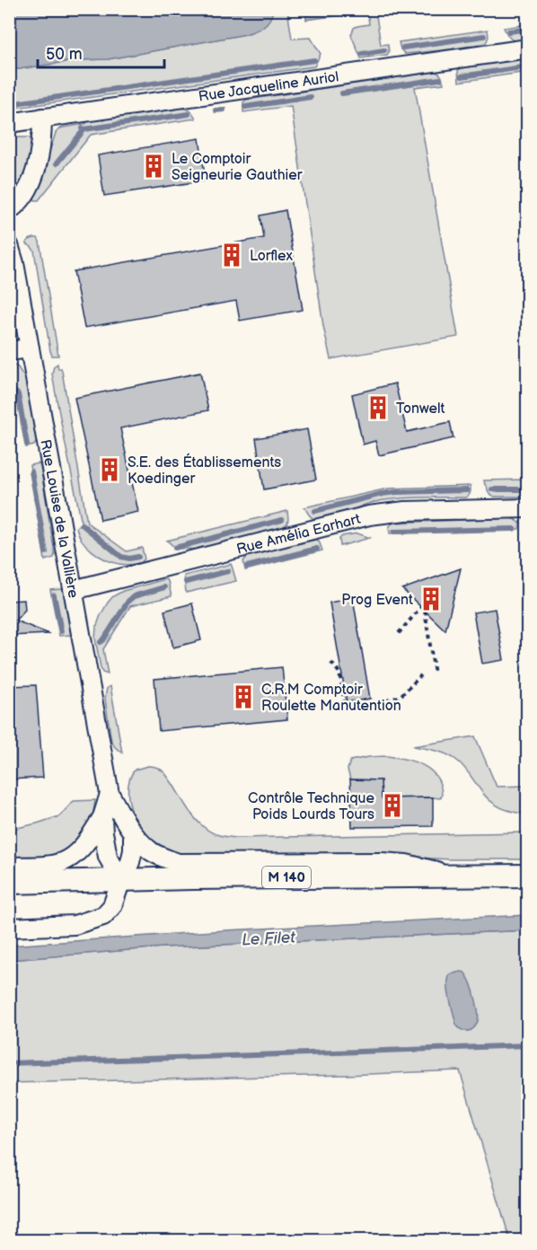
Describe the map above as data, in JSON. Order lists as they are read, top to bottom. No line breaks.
{"streets":{"main road":["M 140"],"street":["Rue Jacqueline Auriol","Rue Louise de la Vallière","Rue Amélia Earhart"]},"crossings":[["Rue Louise de la Vallière","Rue Amélia Earhart"],["Rue Louise de la Vallière","M 140"]],"water":["Le Filet"],"places":{"building":["Le Comptoir Seigneurie Gauthier","Lorflex","Tonwelt","S.E. des Établissements Koedinger","Prog Event","C.R.M Comptoir Roulette Manutention","Contrôle Technique Poids Lourds Tours"]},"scale_bar":"50 m"}
